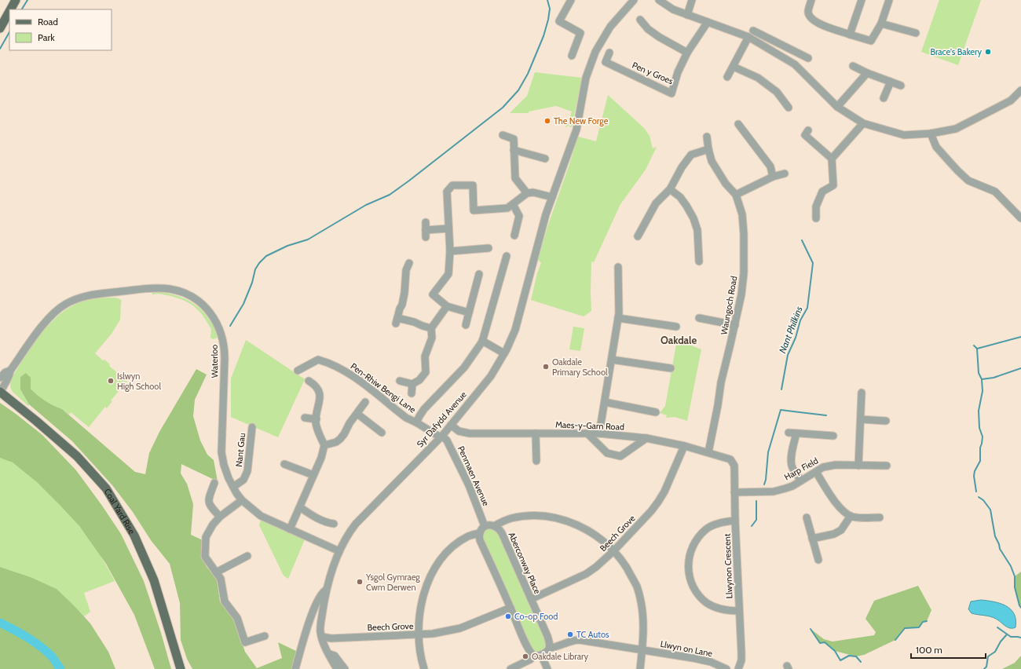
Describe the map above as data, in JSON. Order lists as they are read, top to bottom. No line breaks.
{"streets":{"main road":["Coal Yard Rise"],"street":["Pen y Groes","Waungoch Road","Waterloo","Pen-Rhiw Bengi Lane","Syr Dafydd Avenue","Maes-y-Garn Road","Nant Gau","Harp Field","Penmaen Avenue","Beech Grove","Aberconway Place","Llwynon Crescent","Llwyn on Lane"]},"crossings":[["Waungoch Road","Maes-y-Garn Road"],["Waterloo","Syr Dafydd Avenue"],["Waterloo","Nant Gau"],["Waterloo","Coal Yard Rise"],["Pen-Rhiw Bengi Lane","Syr Dafydd Avenue"],["Pen-Rhiw Bengi Lane","Penmaen Avenue"],["Syr Dafydd Avenue","Maes-y-Garn Road"],["Syr Dafydd Avenue","Penmaen Avenue"],["Syr Dafydd Avenue","Beech Grove"],["Maes-y-Garn Road","Beech Grove"],["Maes-y-Garn Road","Llwynon Crescent"],["Harp Field","Llwynon Crescent"],["Beech Grove","Aberconway Place"],["Aberconway Place","Llwyn on Lane"]],"districts":["Oakdale"],"water":["Nant Philkins"],"places":["Brace's Bakery","The New Forge","Oakdale Primary School","Islwyn High School","Ysgol Gymraeg Cwm Derwen","Co-op Food","TC Autos","Oakdale Library"],"legend":["Road","Park"],"scale_bar":"100 m"}
